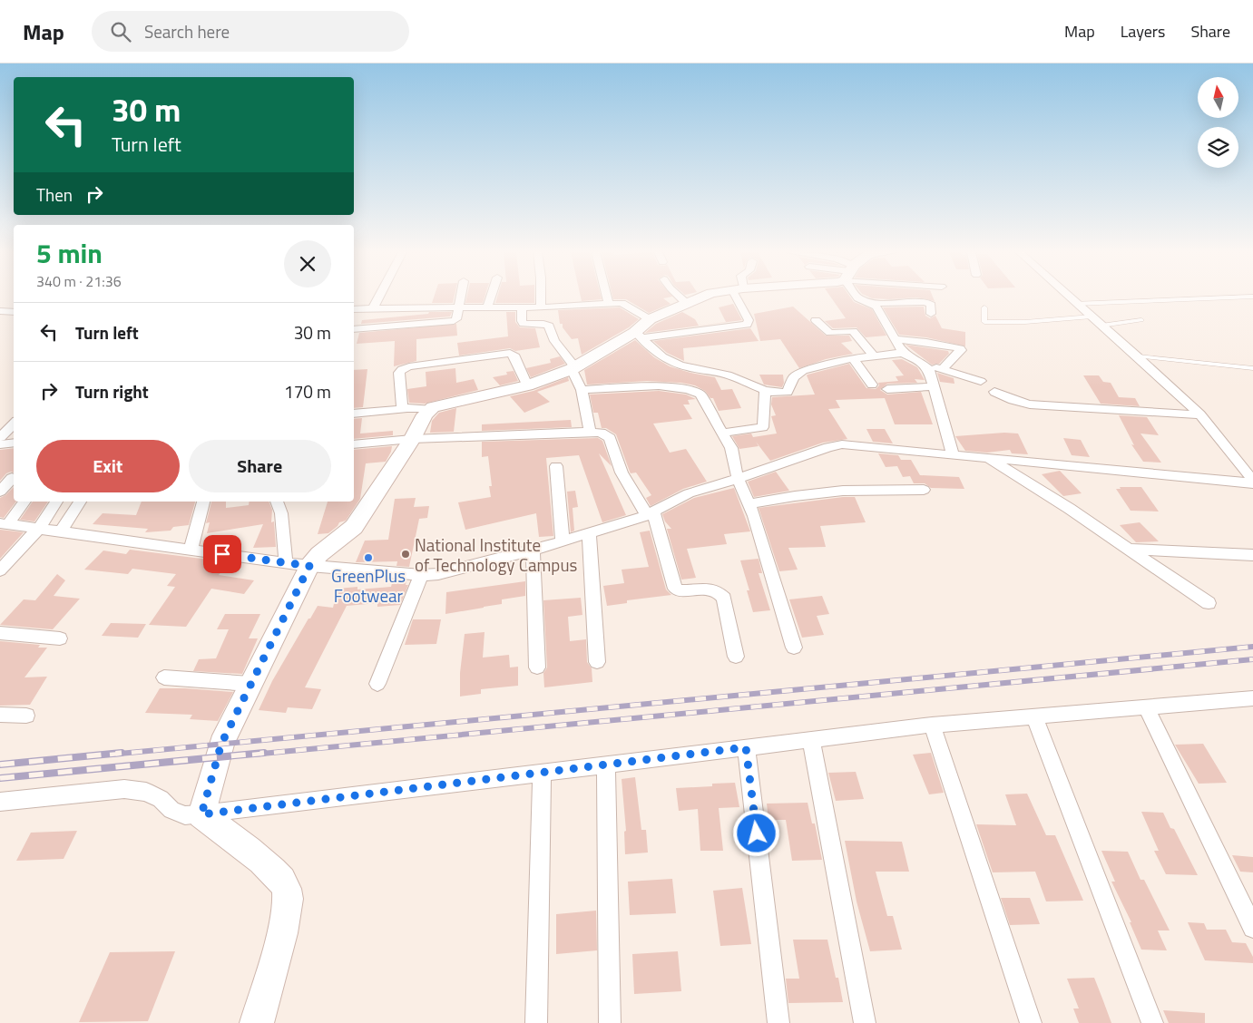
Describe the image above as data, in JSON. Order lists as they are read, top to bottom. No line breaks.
{"places":["National Institute of Technology Campus","GreenPlus Footwear"],"north":"top","page":{"header":"Map","search":"Search here","nav":["Map","Layers","Share"],"turn":["30 m","Turn left"],"then":"Then","heading":["5 min","340 m · 21:36"],"list":[{"name":"Turn left","value":"30 m"},{"name":"Turn right","value":"170 m"}],"buttons":["Exit","Share"]}}
